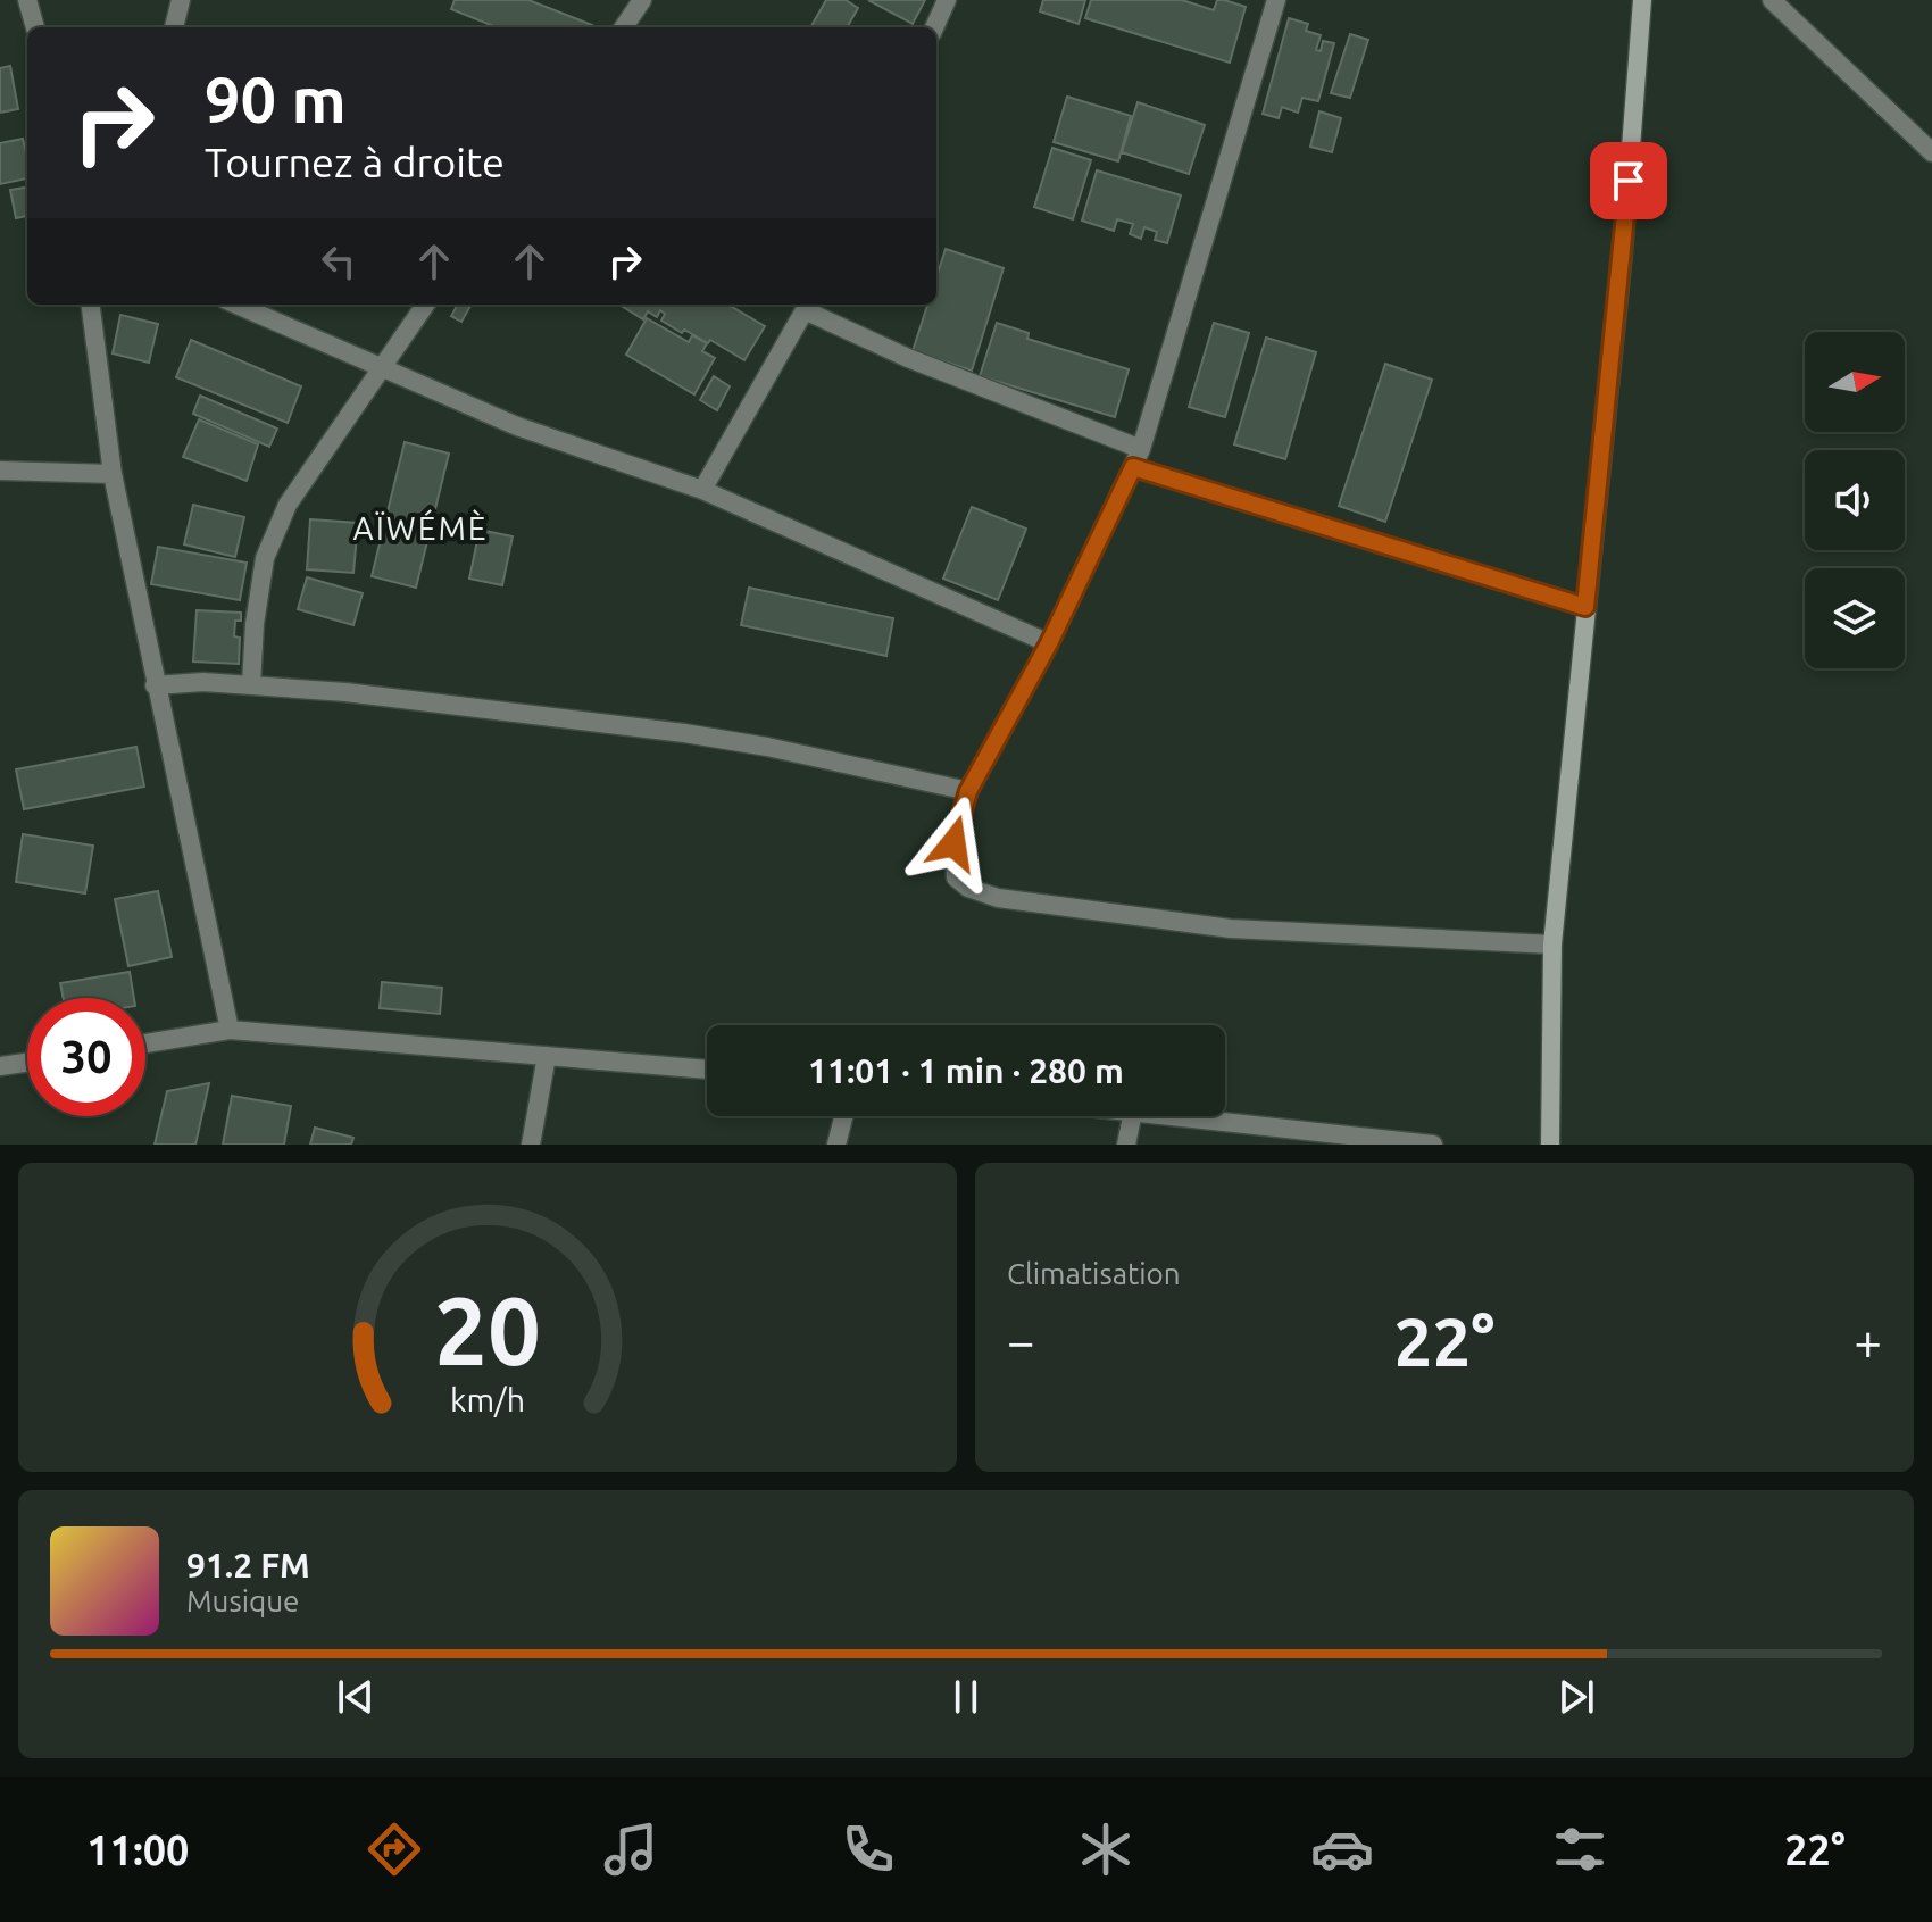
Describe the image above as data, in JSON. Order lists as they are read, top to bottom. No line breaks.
{"districts":["AÏWÉMÈ"],"north":"right","page":{"turn":["90 m","Tournez à droite"],"limit":"30","trip":"11:01 · 1 min · 280 m","tile":"Climatisation","heat":["−","22°","+"],"song":["91.2 FM","Musique"],"tabs":["11:00","22°"],"gauge":["20","km/h"]}}
